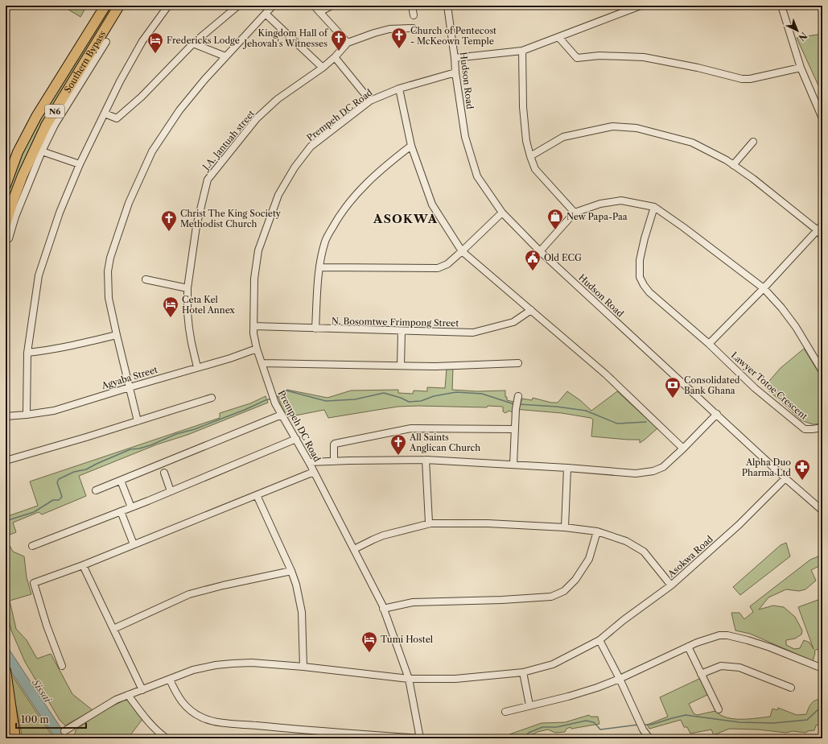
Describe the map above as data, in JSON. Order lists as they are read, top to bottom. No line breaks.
{"streets":{"highway":["Southern Bypass","N6"],"street":["Hudson Road","Prempeh DC Road","J.A. Jantuah street","N. Bosomtwe Frimpong Street","Agyaba Street","Lawyer Totoe Crescent","Asokwa Road"]},"crossings":[["Hudson Road","Prempeh DC Road"],["Hudson Road","Asokwa Road"],["Prempeh DC Road","N. Bosomtwe Frimpong Street"],["Prempeh DC Road","Agyaba Street"],["Prempeh DC Road","Asokwa Road"],["J.A. Jantuah street","Agyaba Street"]],"districts":["ASOKWA"],"water":["Sissai"],"places":{"church":["Church of Pentecost - McKeown Temple","Kingdom Hall of Jehovah's Witnesses","Christ The King Society Methodist Church","All Saints Anglican Church"],"hotel":["Fredericks Lodge","Ceta Kel Hotel Annex","Tumi Hostel"],"shop":["New Papa-Paa"],"public building":["Old ECG"],"bank":["Consolidated Bank Ghana"],"pharmacy":["Alpha Duo Pharma Ltd"]},"scale_bar":"100 m","north":"bottom right"}
